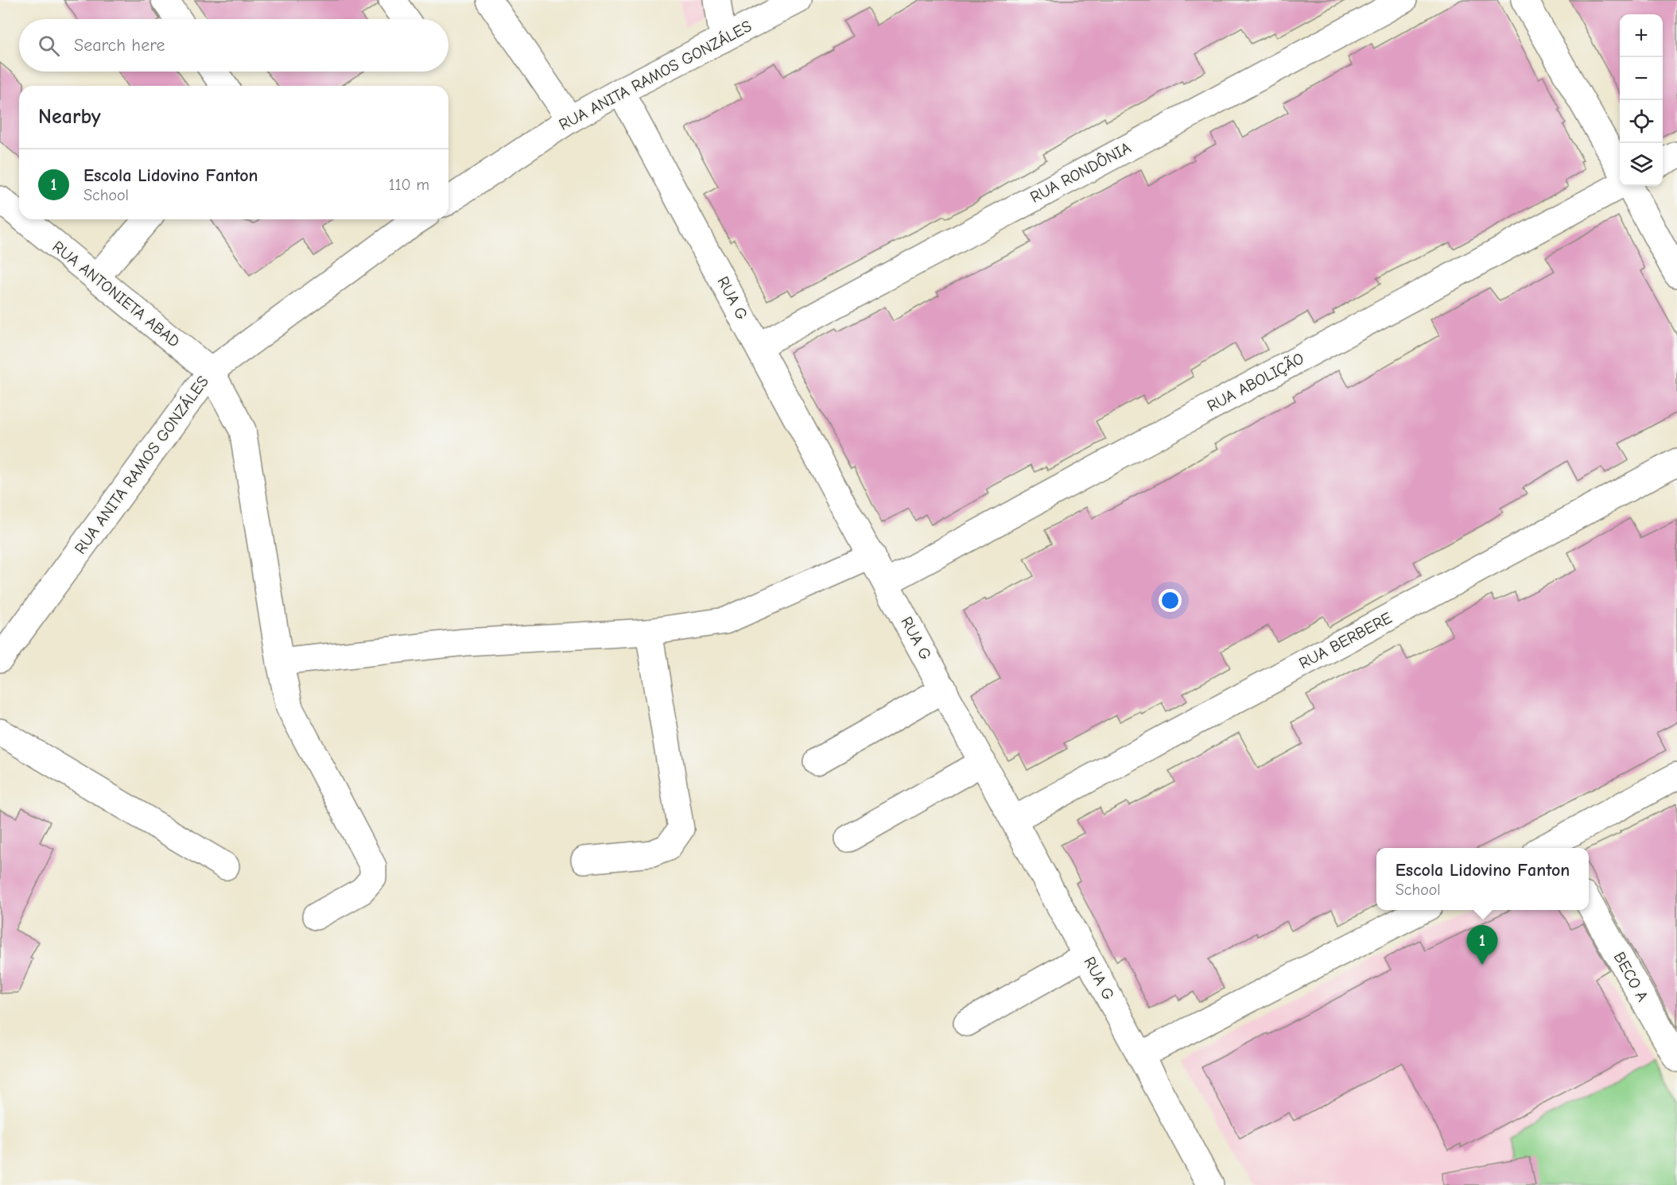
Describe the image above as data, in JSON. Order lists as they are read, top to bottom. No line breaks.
{"streets":{"street":["RUA ANITA RAMOS GONZÁLES","RUA RONDÔNIA","RUA ANTONIETA ABAD","RUA G","RUA ABOLIÇÃO","RUA BERBERE","BECO A"]},"crossings":[["RUA ANITA RAMOS GONZÁLES","RUA ANTONIETA ABAD"],["RUA ANITA RAMOS GONZÁLES","RUA G"],["RUA RONDÔNIA","RUA G"],["RUA G","RUA ABOLIÇÃO"],["RUA G","RUA BERBERE"]],"page":{"map_buttons":["+","−"],"search":"Search here","heading":"Nearby","list":[{"mark":"1","name":"Escola Lidovino Fanton","note":"School","value":"110 m"}],"popup":["Escola Lidovino Fanton","School"],"pins":"1"}}
